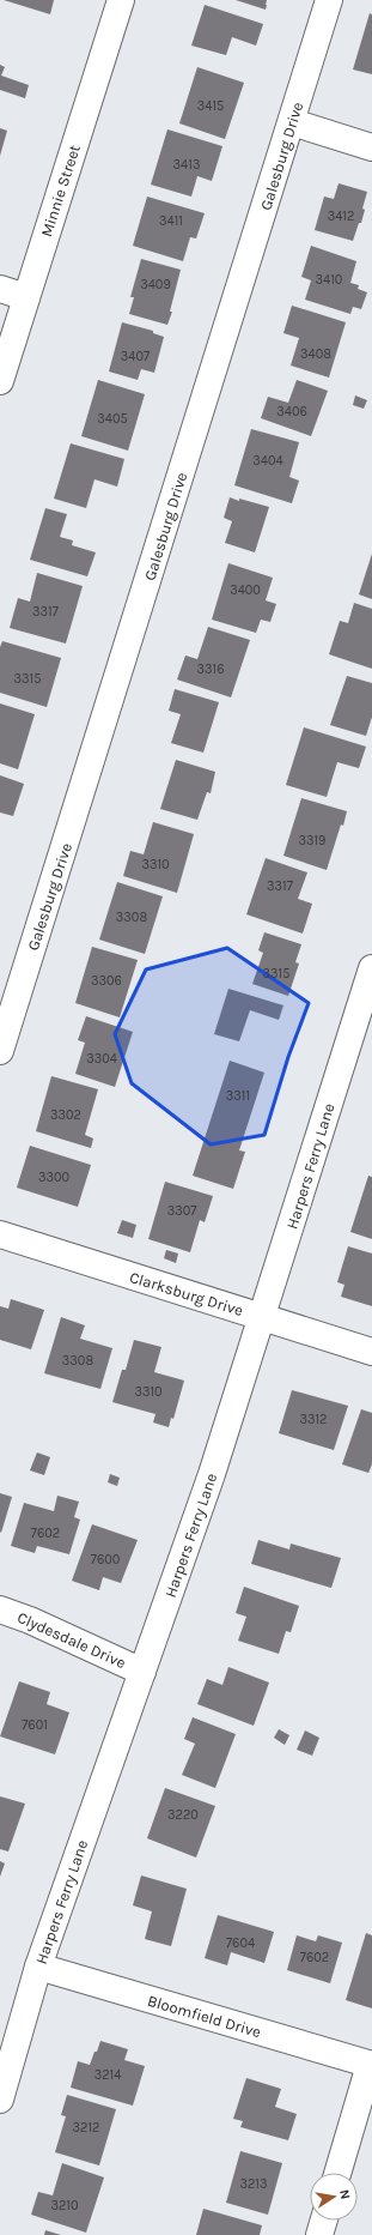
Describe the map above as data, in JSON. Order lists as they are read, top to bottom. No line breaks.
{"streets":{"street":["Galesburg Drive","Minnie Street","Harpers Ferry Lane","Clarksburg Drive","Clydesdale Drive","Bloomfield Drive"]},"crossings":[["Harpers Ferry Lane","Clarksburg Drive"],["Harpers Ferry Lane","Clydesdale Drive"],["Harpers Ferry Lane","Bloomfield Drive"]],"house_numbers":["3415","3413","3412","3411","3410","3409","3408","3407","3406","3405","3404","3400","3317","3316","3315","3319","3310","3317","3308","3315","3306","3304","3311","3302","3300","3307","3308","3310","3312","7602","7600","7601","3220","7604","7602","3214","3212","3213","3210"],"north":"right"}
